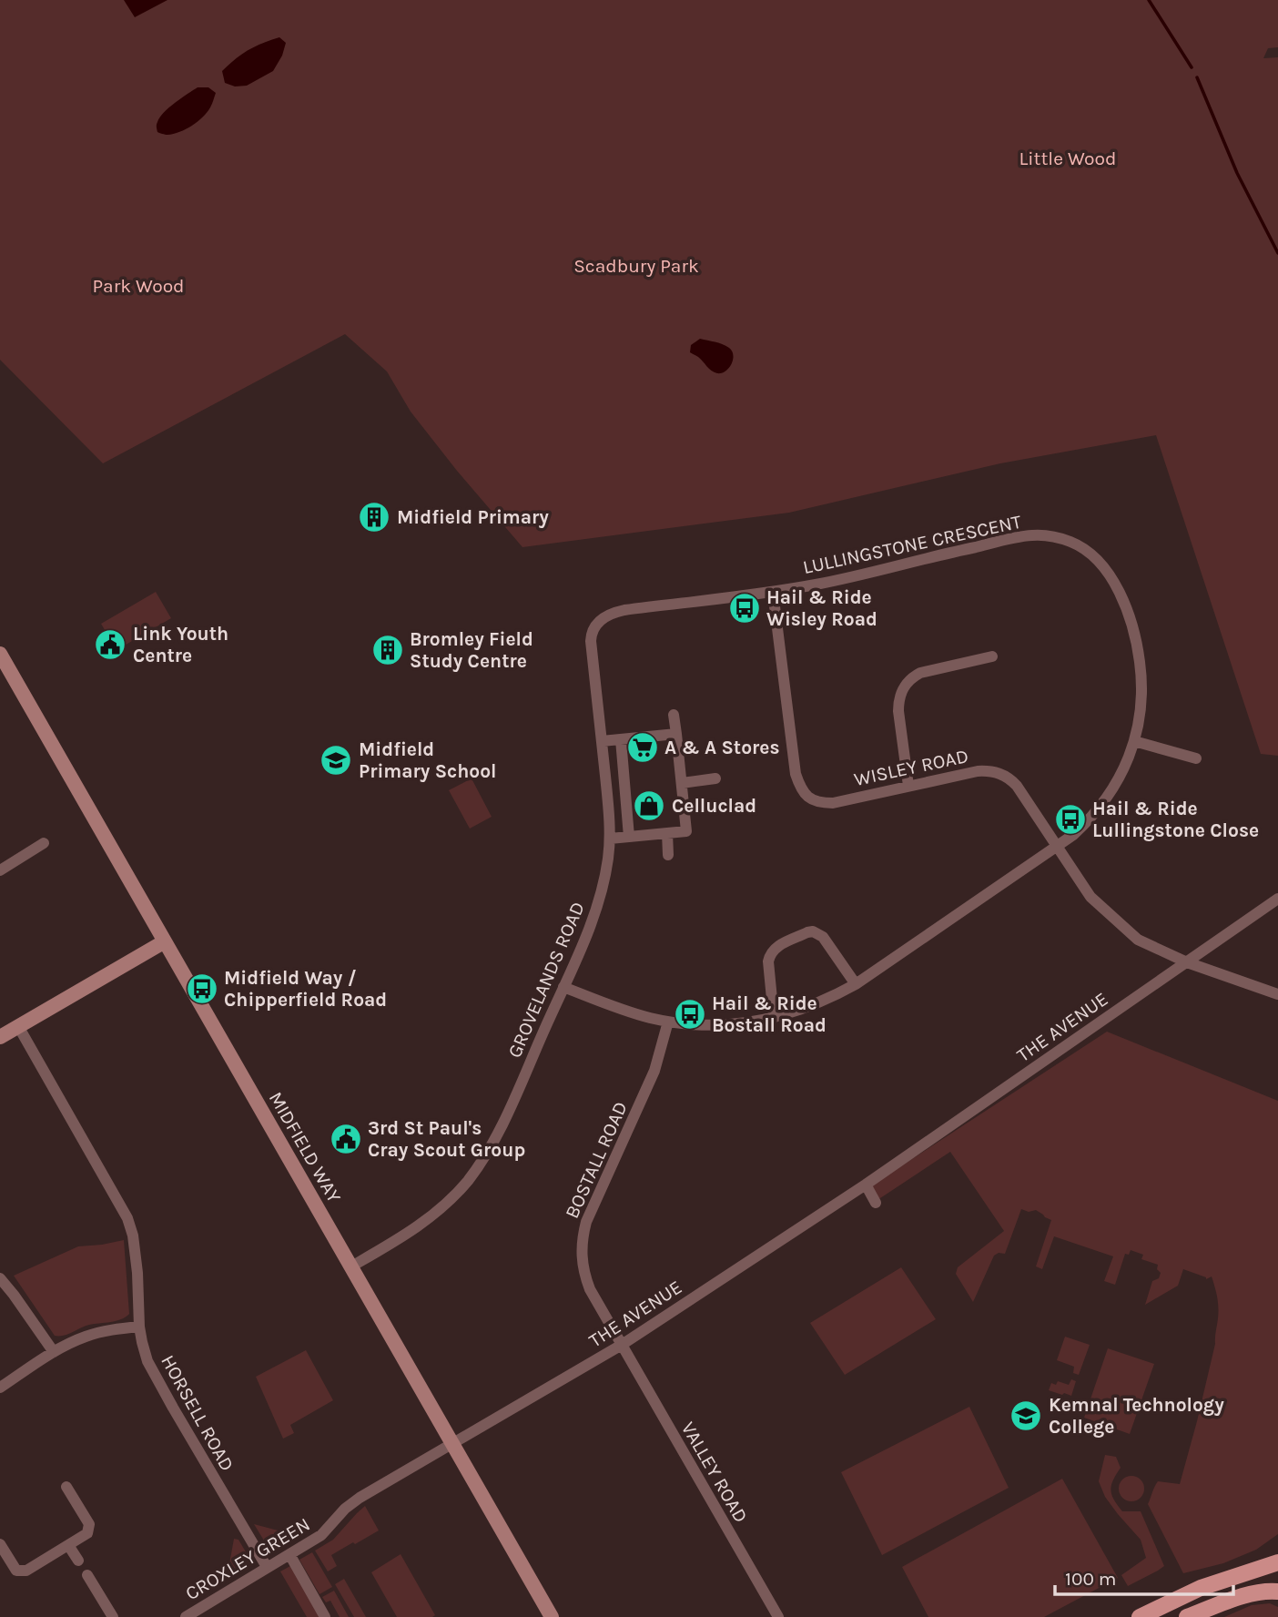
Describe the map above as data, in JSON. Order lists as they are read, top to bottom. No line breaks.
{"streets":{"street":["LULLINGSTONE CRESCENT","WISLEY ROAD","GROVELANDS ROAD","THE AVENUE","MIDFIELD WAY","BOSTALL ROAD","HORSELL ROAD","VALLEY ROAD","CROXLEY GREEN"]},"crossings":[["LULLINGSTONE CRESCENT","WISLEY ROAD"],["LULLINGSTONE CRESCENT","GROVELANDS ROAD"],["LULLINGSTONE CRESCENT","BOSTALL ROAD"],["WISLEY ROAD","THE AVENUE"],["GROVELANDS ROAD","MIDFIELD WAY"],["THE AVENUE","MIDFIELD WAY"],["THE AVENUE","BOSTALL ROAD"],["THE AVENUE","VALLEY ROAD"],["THE AVENUE","CROXLEY GREEN"],["MIDFIELD WAY","CROXLEY GREEN"],["BOSTALL ROAD","VALLEY ROAD"],["HORSELL ROAD","CROXLEY GREEN"]],"parks":["Little Wood","Scadbury Park","Park Wood"],"places":{"building":["Midfield Primary","Bromley Field Study Centre"],"bus stop":["Hail & Ride Wisley Road","Hail & Ride Lullingstone Close","Midfield Way / Chipperfield Road","Hail & Ride Bostall Road"],"public building":["Link Youth Centre","3rd St Paul's Cray Scout Group"],"supermarket":["A & A Stores"],"school or university":["Midfield Primary School","Kemnal Technology College"],"shop":["Celluclad"]},"scale_bar":"100 m"}
